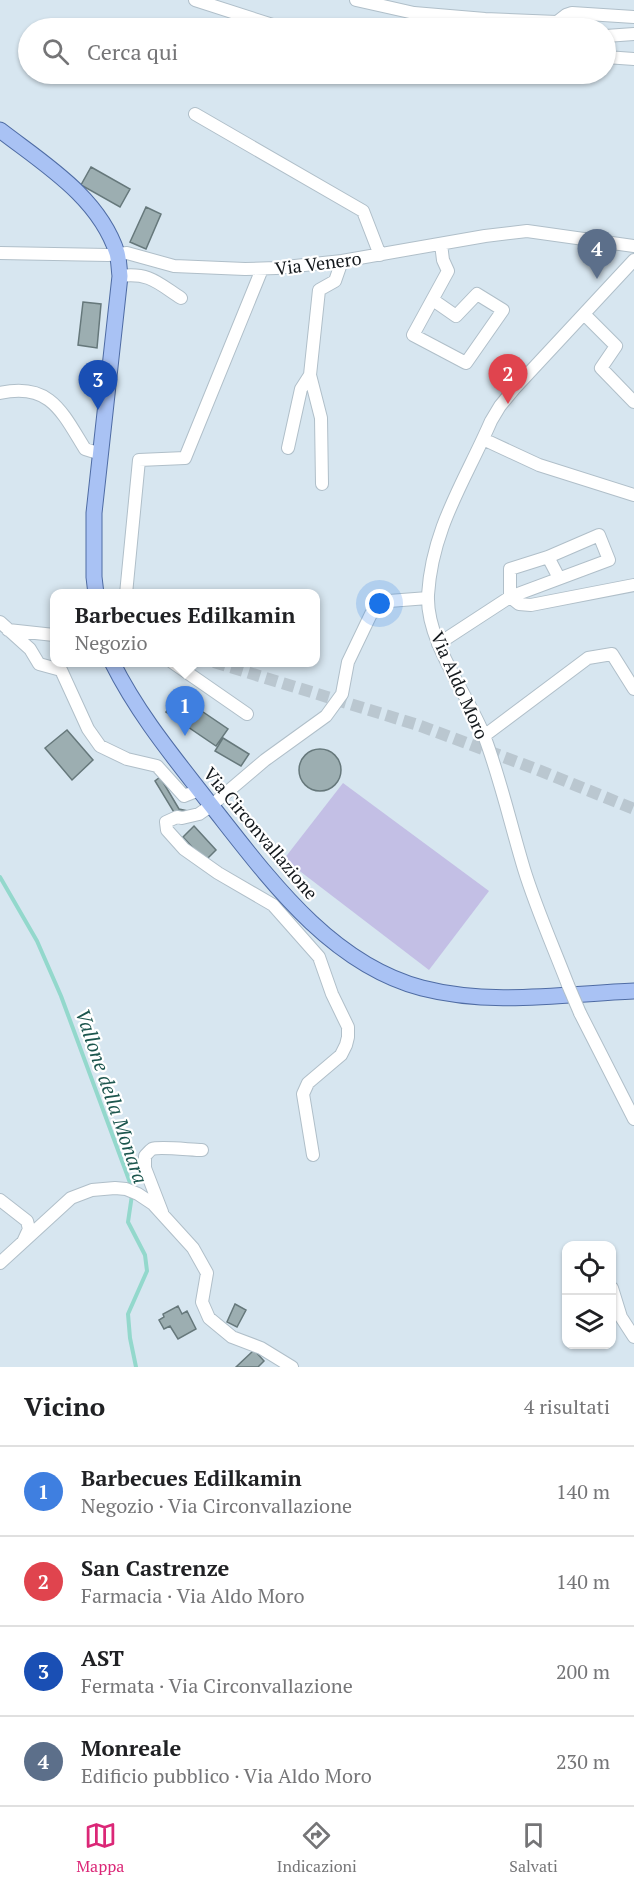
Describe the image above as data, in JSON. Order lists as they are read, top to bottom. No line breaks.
{"streets":{"main road":["Via Circonvallazione"],"street":["Via Venero","Via Aldo Moro"]},"water":["Vallone della Monara"],"page":{"search":"Cerca qui","pins":["4","2","3","1"],"popup":["Barbecues Edilkamin","Negozio"],"heading":["Vicino","4 risultati"],"list":[{"mark":"1","name":"Barbecues Edilkamin","note":"Negozio · Via Circonvallazione","value":"140 m"},{"mark":"2","name":"San Castrenze","note":"Farmacia · Via Aldo Moro","value":"140 m"},{"mark":"3","name":"AST","note":"Fermata · Via Circonvallazione","value":"200 m"},{"mark":"4","name":"Monreale","note":"Edificio pubblico · Via Aldo Moro","value":"230 m"}],"nav":["Mappa","Indicazioni","Salvati"]}}
